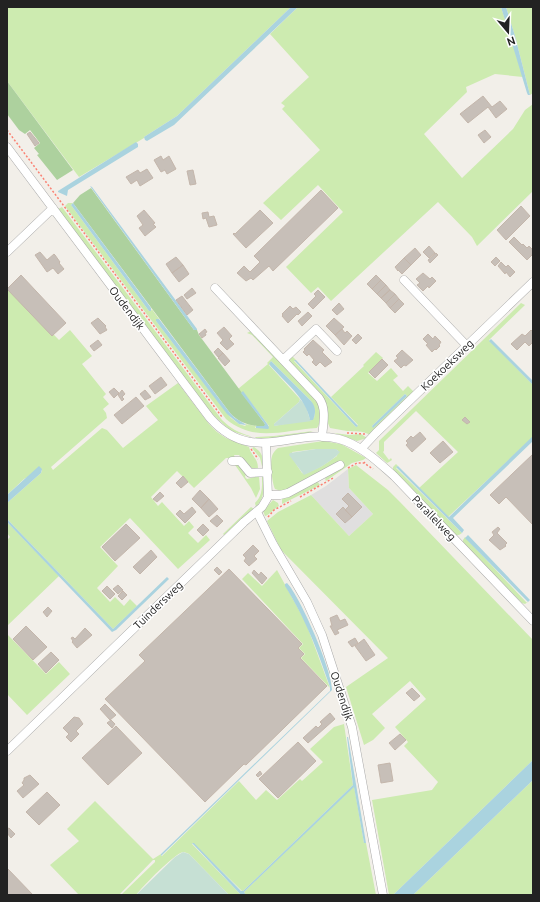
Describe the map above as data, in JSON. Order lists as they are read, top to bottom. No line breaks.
{"streets":{"street":["Oudendijk","Koekoeksweg","Parallelweg","Tuindersweg"]},"crossings":[["Oudendijk","Parallelweg"],["Oudendijk","Tuindersweg"],["Koekoeksweg","Parallelweg"]],"north":"bottom"}
